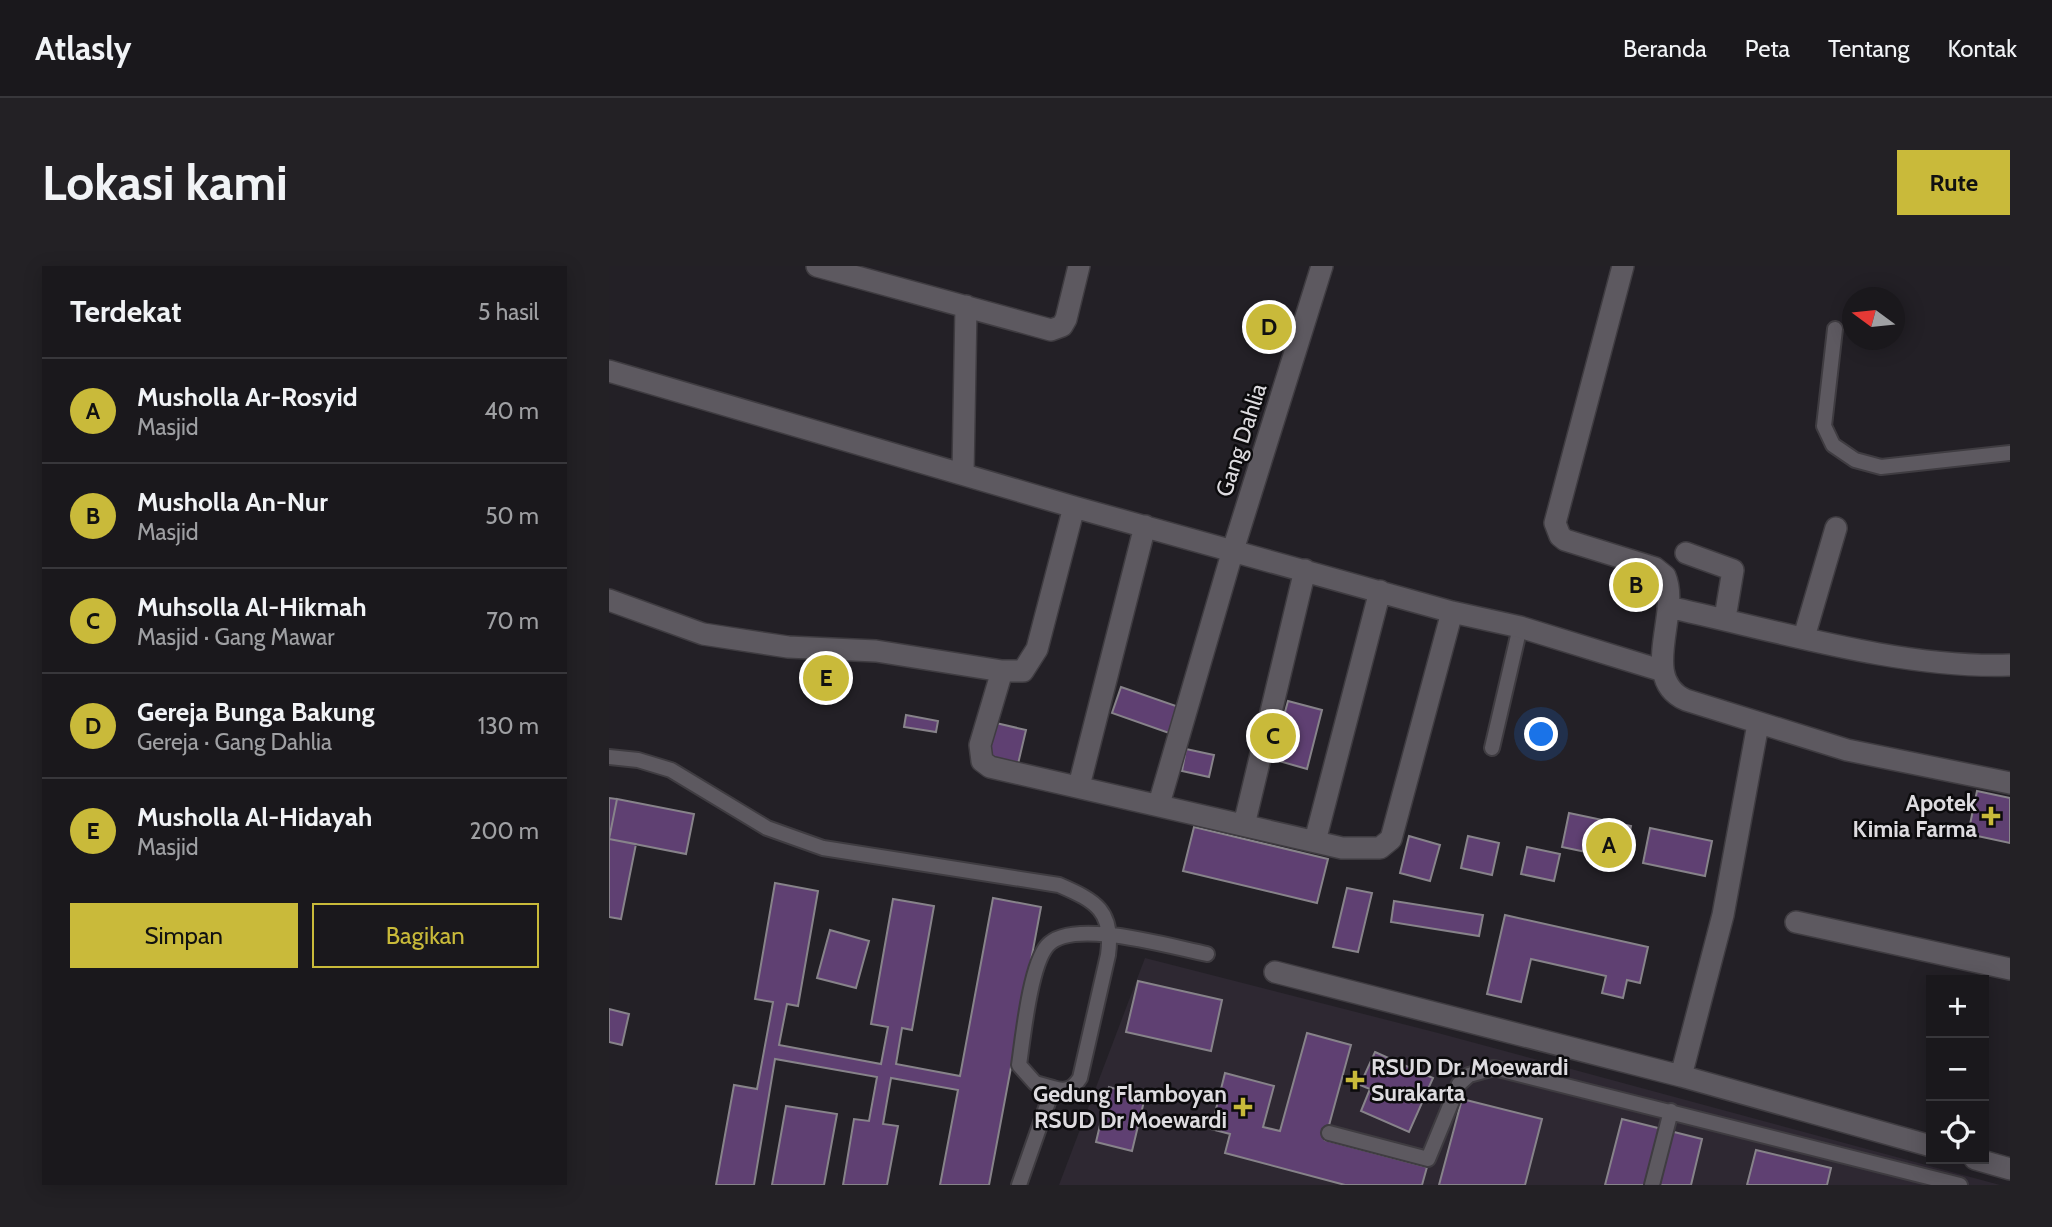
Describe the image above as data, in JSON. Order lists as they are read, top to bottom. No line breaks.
{"streets":{"street":["Gang Dahlia"]},"places":{"health":["Apotek Kimia Farma","RSUD Dr. Moewardi Surakarta","Gedung Flamboyan RSUD Dr Moewardi"]},"north":"left","page":{"header":"Atlasly","nav":["Beranda","Peta","Tentang","Kontak"],"buttons":["Rute",["Simpan","Bagikan"]],"title":"Lokasi kami","heading":["Terdekat","5 hasil"],"pins":["D","B","E","C","A"],"list":[{"mark":"A","name":"Musholla Ar-Rosyid","note":"Masjid","value":"40 m"},{"mark":"B","name":"Musholla An-Nur","note":"Masjid","value":"50 m"},{"mark":"C","name":"Muhsolla Al-Hikmah","note":"Masjid · Gang Mawar","value":"70 m"},{"mark":"D","name":"Gereja Bunga Bakung","note":"Gereja · Gang Dahlia","value":"130 m"},{"mark":"E","name":"Musholla Al-Hidayah","note":"Masjid","value":"200 m"}],"map_buttons":["+","−"]}}
